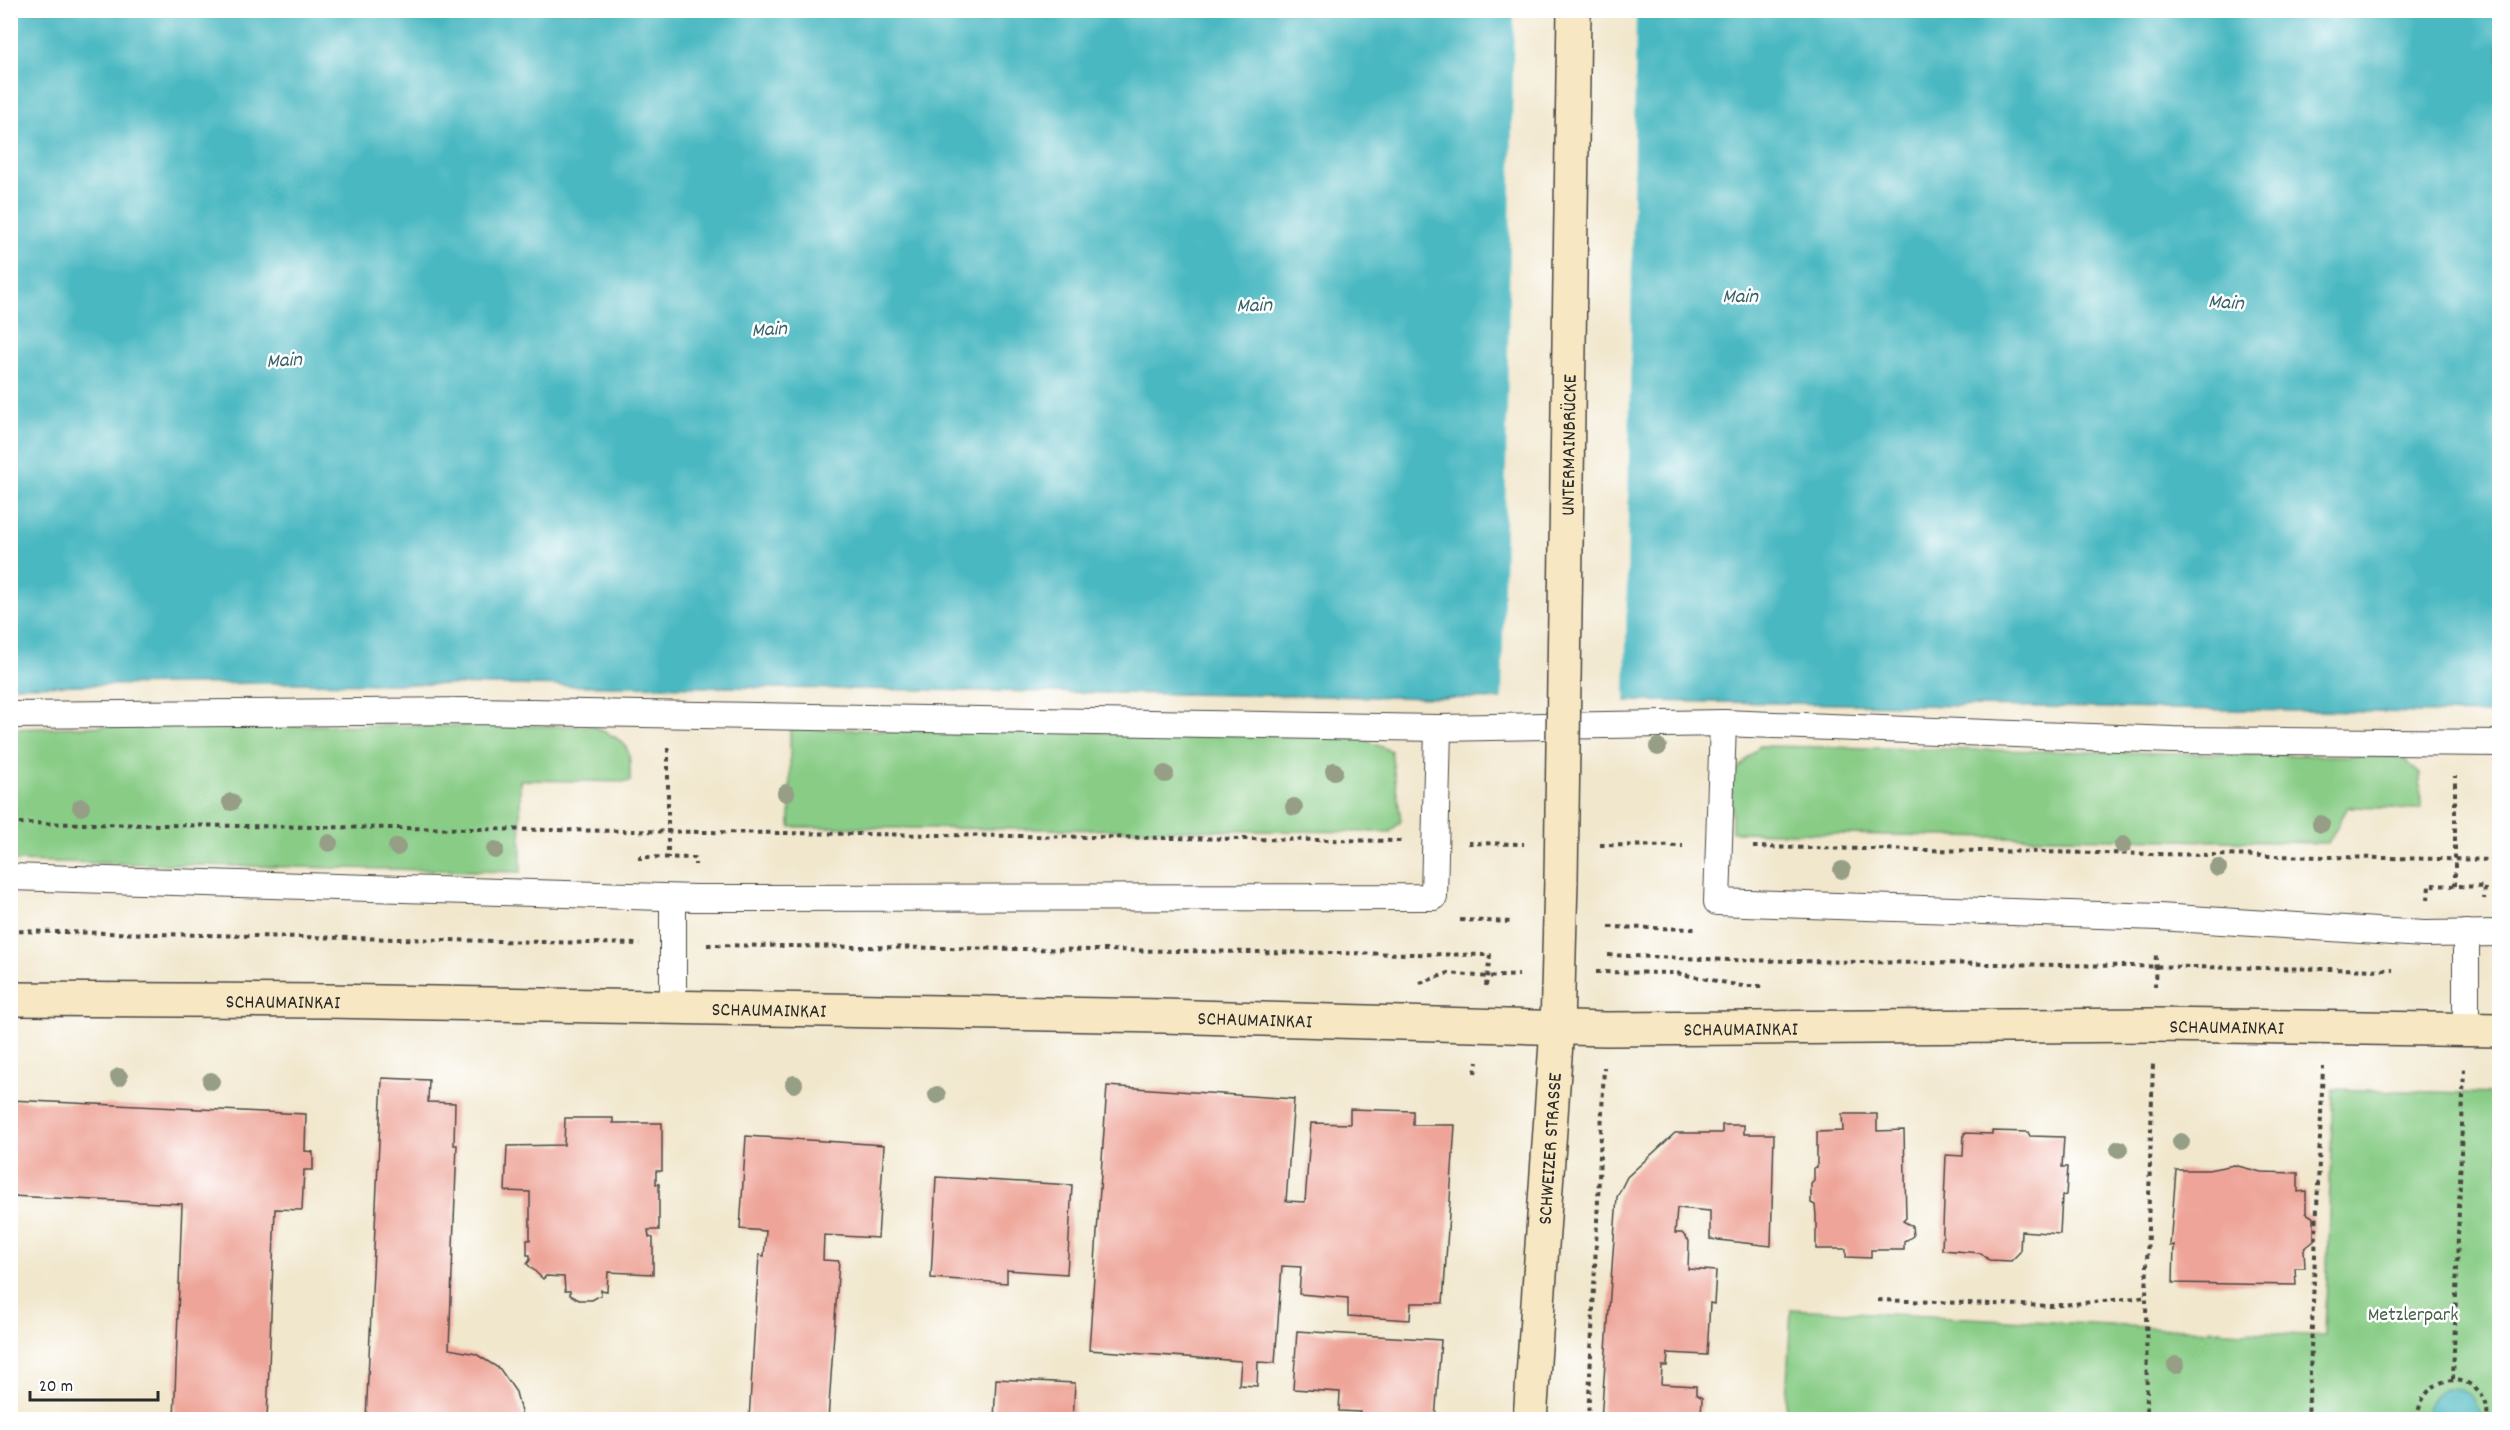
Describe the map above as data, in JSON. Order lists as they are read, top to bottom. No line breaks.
{"streets":{"main road":["UNTERMAINBRÜCKE","SCHAUMAINKAI","SCHWEIZER STRASSE"]},"crossings":[["UNTERMAINBRÜCKE","SCHWEIZER STRASSE"],["SCHAUMAINKAI","SCHWEIZER STRASSE"]],"water":["Main"],"parks":["Metzlerpark"],"scale_bar":"20 m"}
